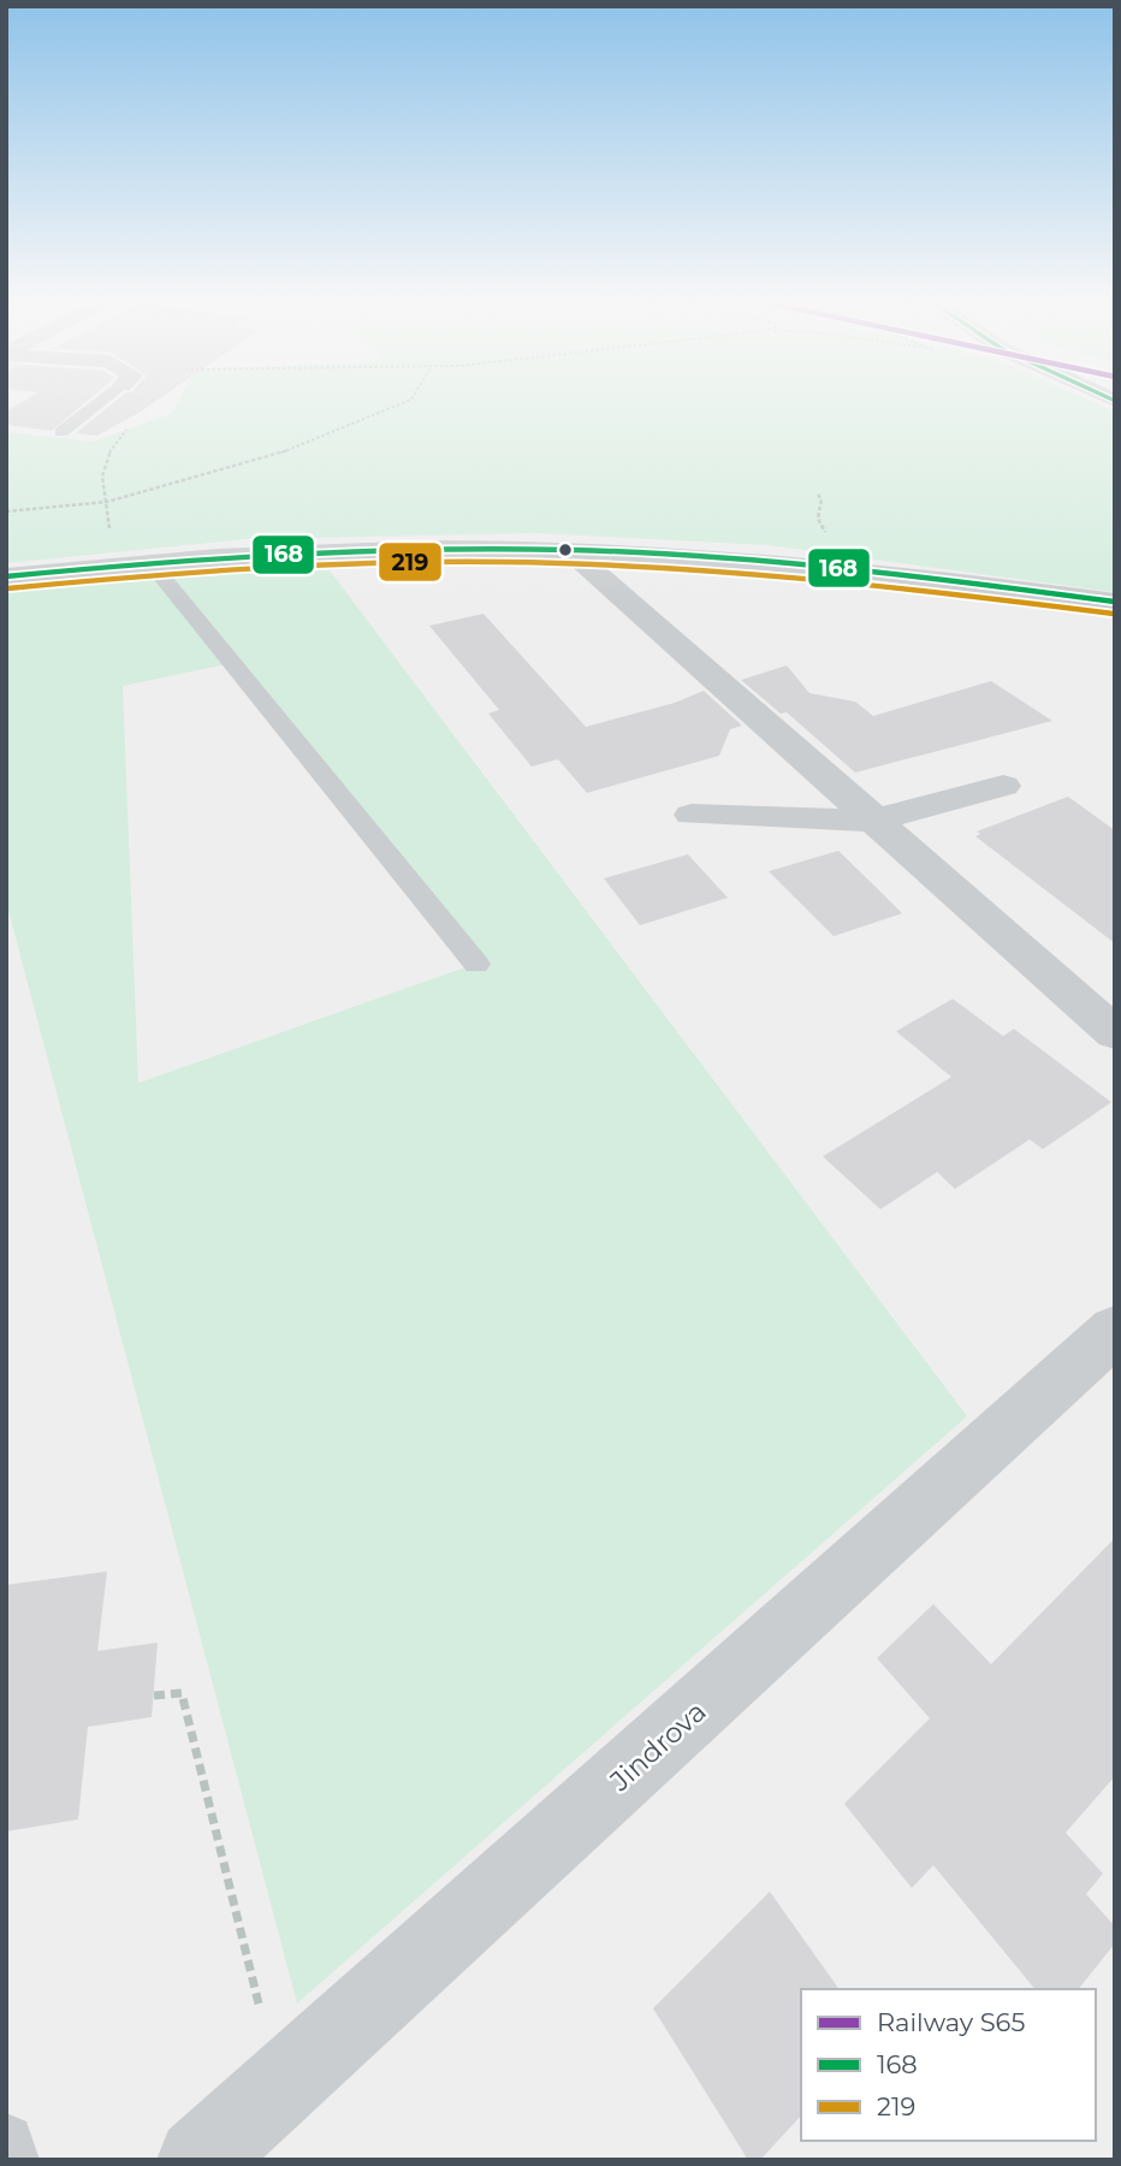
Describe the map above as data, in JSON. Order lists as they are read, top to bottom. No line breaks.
{"streets":{"street":["Jindrova"]},"lines":["transit line 168","transit line 219"],"legend":["Railway S65","168","219"]}
